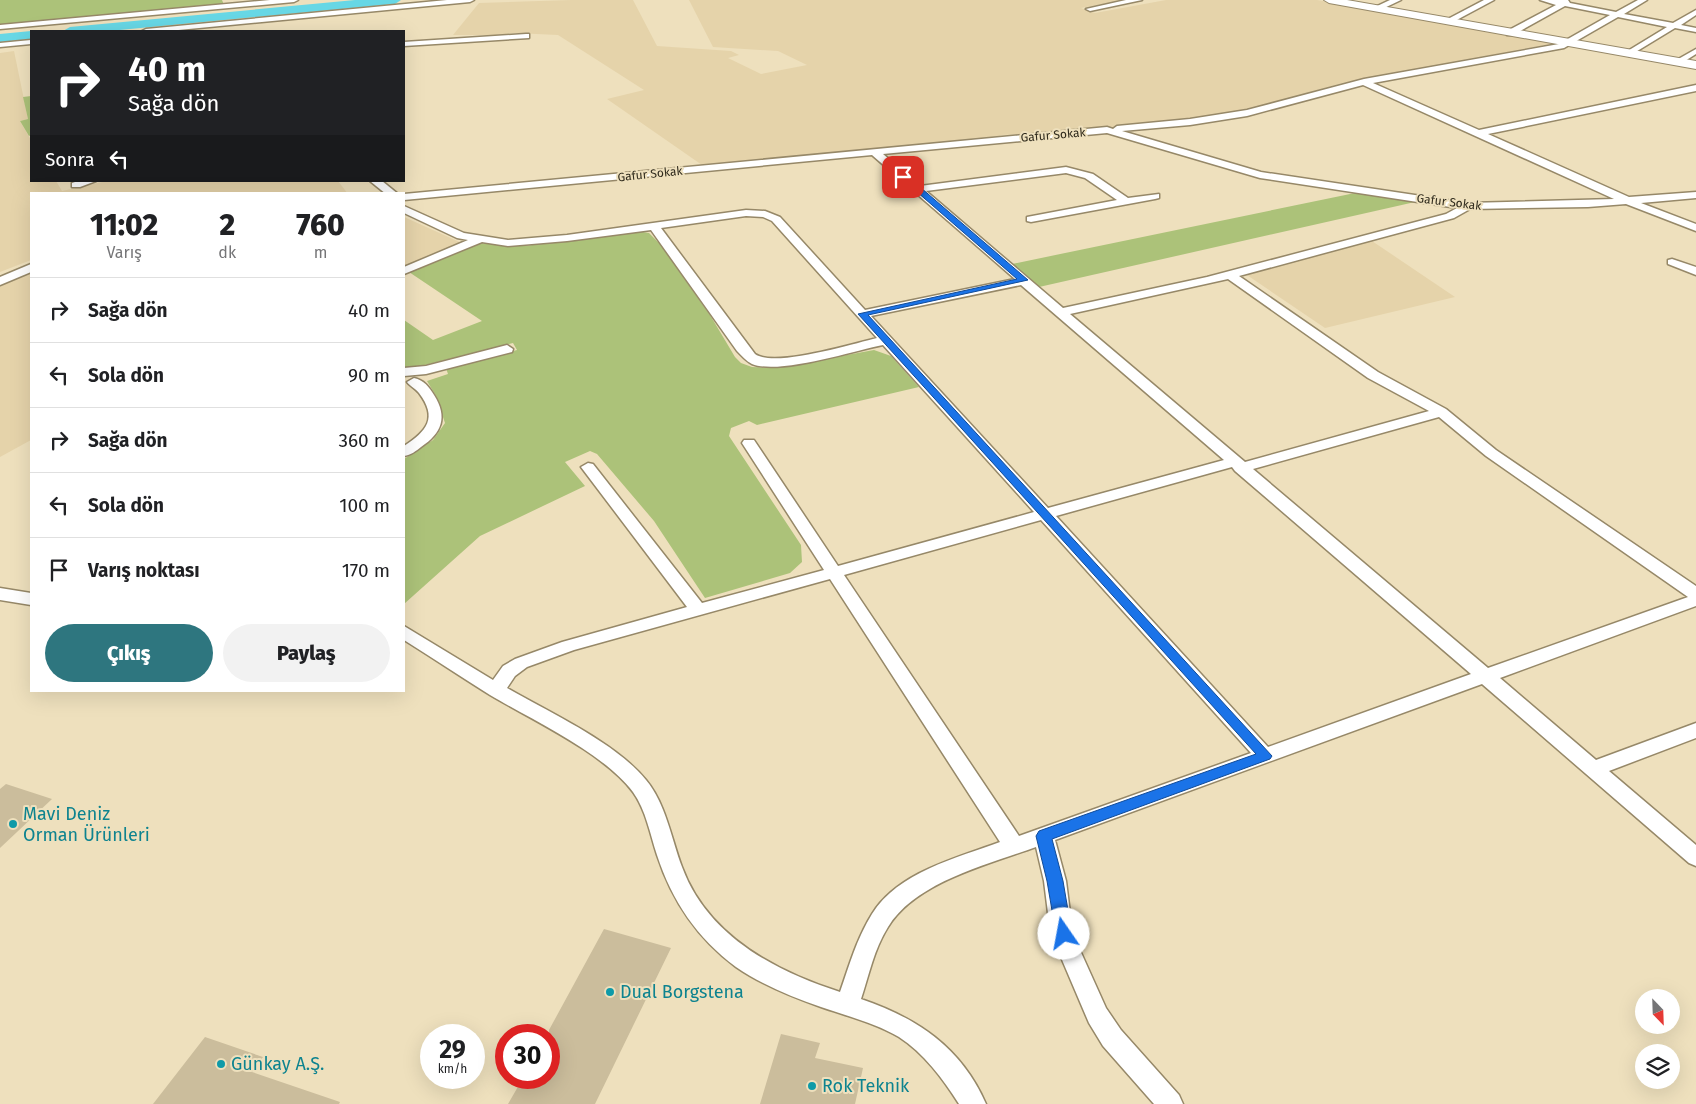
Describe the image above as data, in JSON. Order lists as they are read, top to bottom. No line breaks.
{"streets":{"street":["Gafur Sokak"]},"places":["Mavi Deniz Orman Ürünleri","Dual Borgstena","Günkay A.Ş.","Rok Teknik"],"north":"bottom right","page":{"turn":["40 m","Sağa dön"],"then":"Sonra","eta":["11:02","Varış","2","dk","760","m"],"list":[{"name":"Sağa dön","value":"40 m"},{"name":"Sola dön","value":"90 m"},{"name":"Sağa dön","value":"360 m"},{"name":"Sola dön","value":"100 m"},{"name":"Varış noktası","value":"170 m"}],"buttons":["Çıkış","Paylaş"],"speed":"29 km/h","limit":"30"}}
